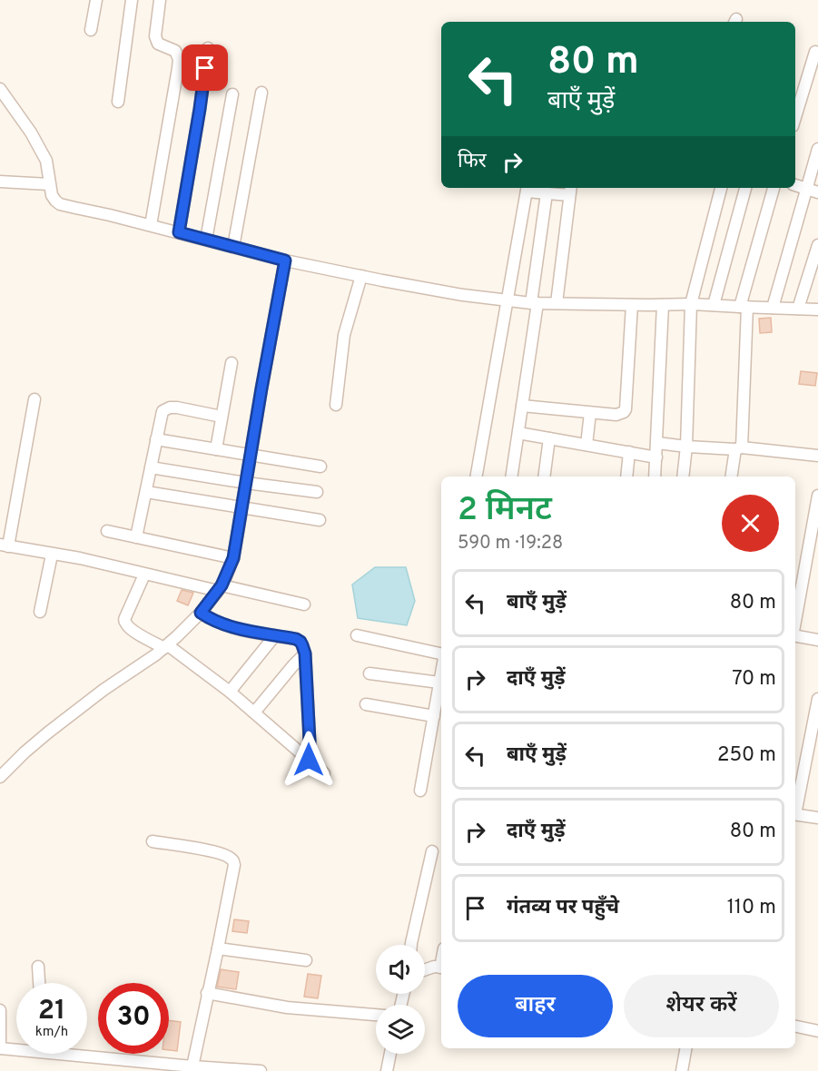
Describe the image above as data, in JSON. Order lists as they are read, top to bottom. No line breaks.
{"page":{"turn":["80 m","बाएँ मुड़ें"],"then":"फिर","heading":["2 मिनट","590 m · 19:28"],"list":[{"name":"बाएँ मुड़ें","value":"80 m"},{"name":"दाएँ मुड़ें","value":"70 m"},{"name":"बाएँ मुड़ें","value":"250 m"},{"name":"दाएँ मुड़ें","value":"80 m"},{"name":"गंतव्य पर पहुँचे","value":"110 m"}],"buttons":["बाहर","शेयर करें"],"speed":"21 km/h","limit":"30"}}
